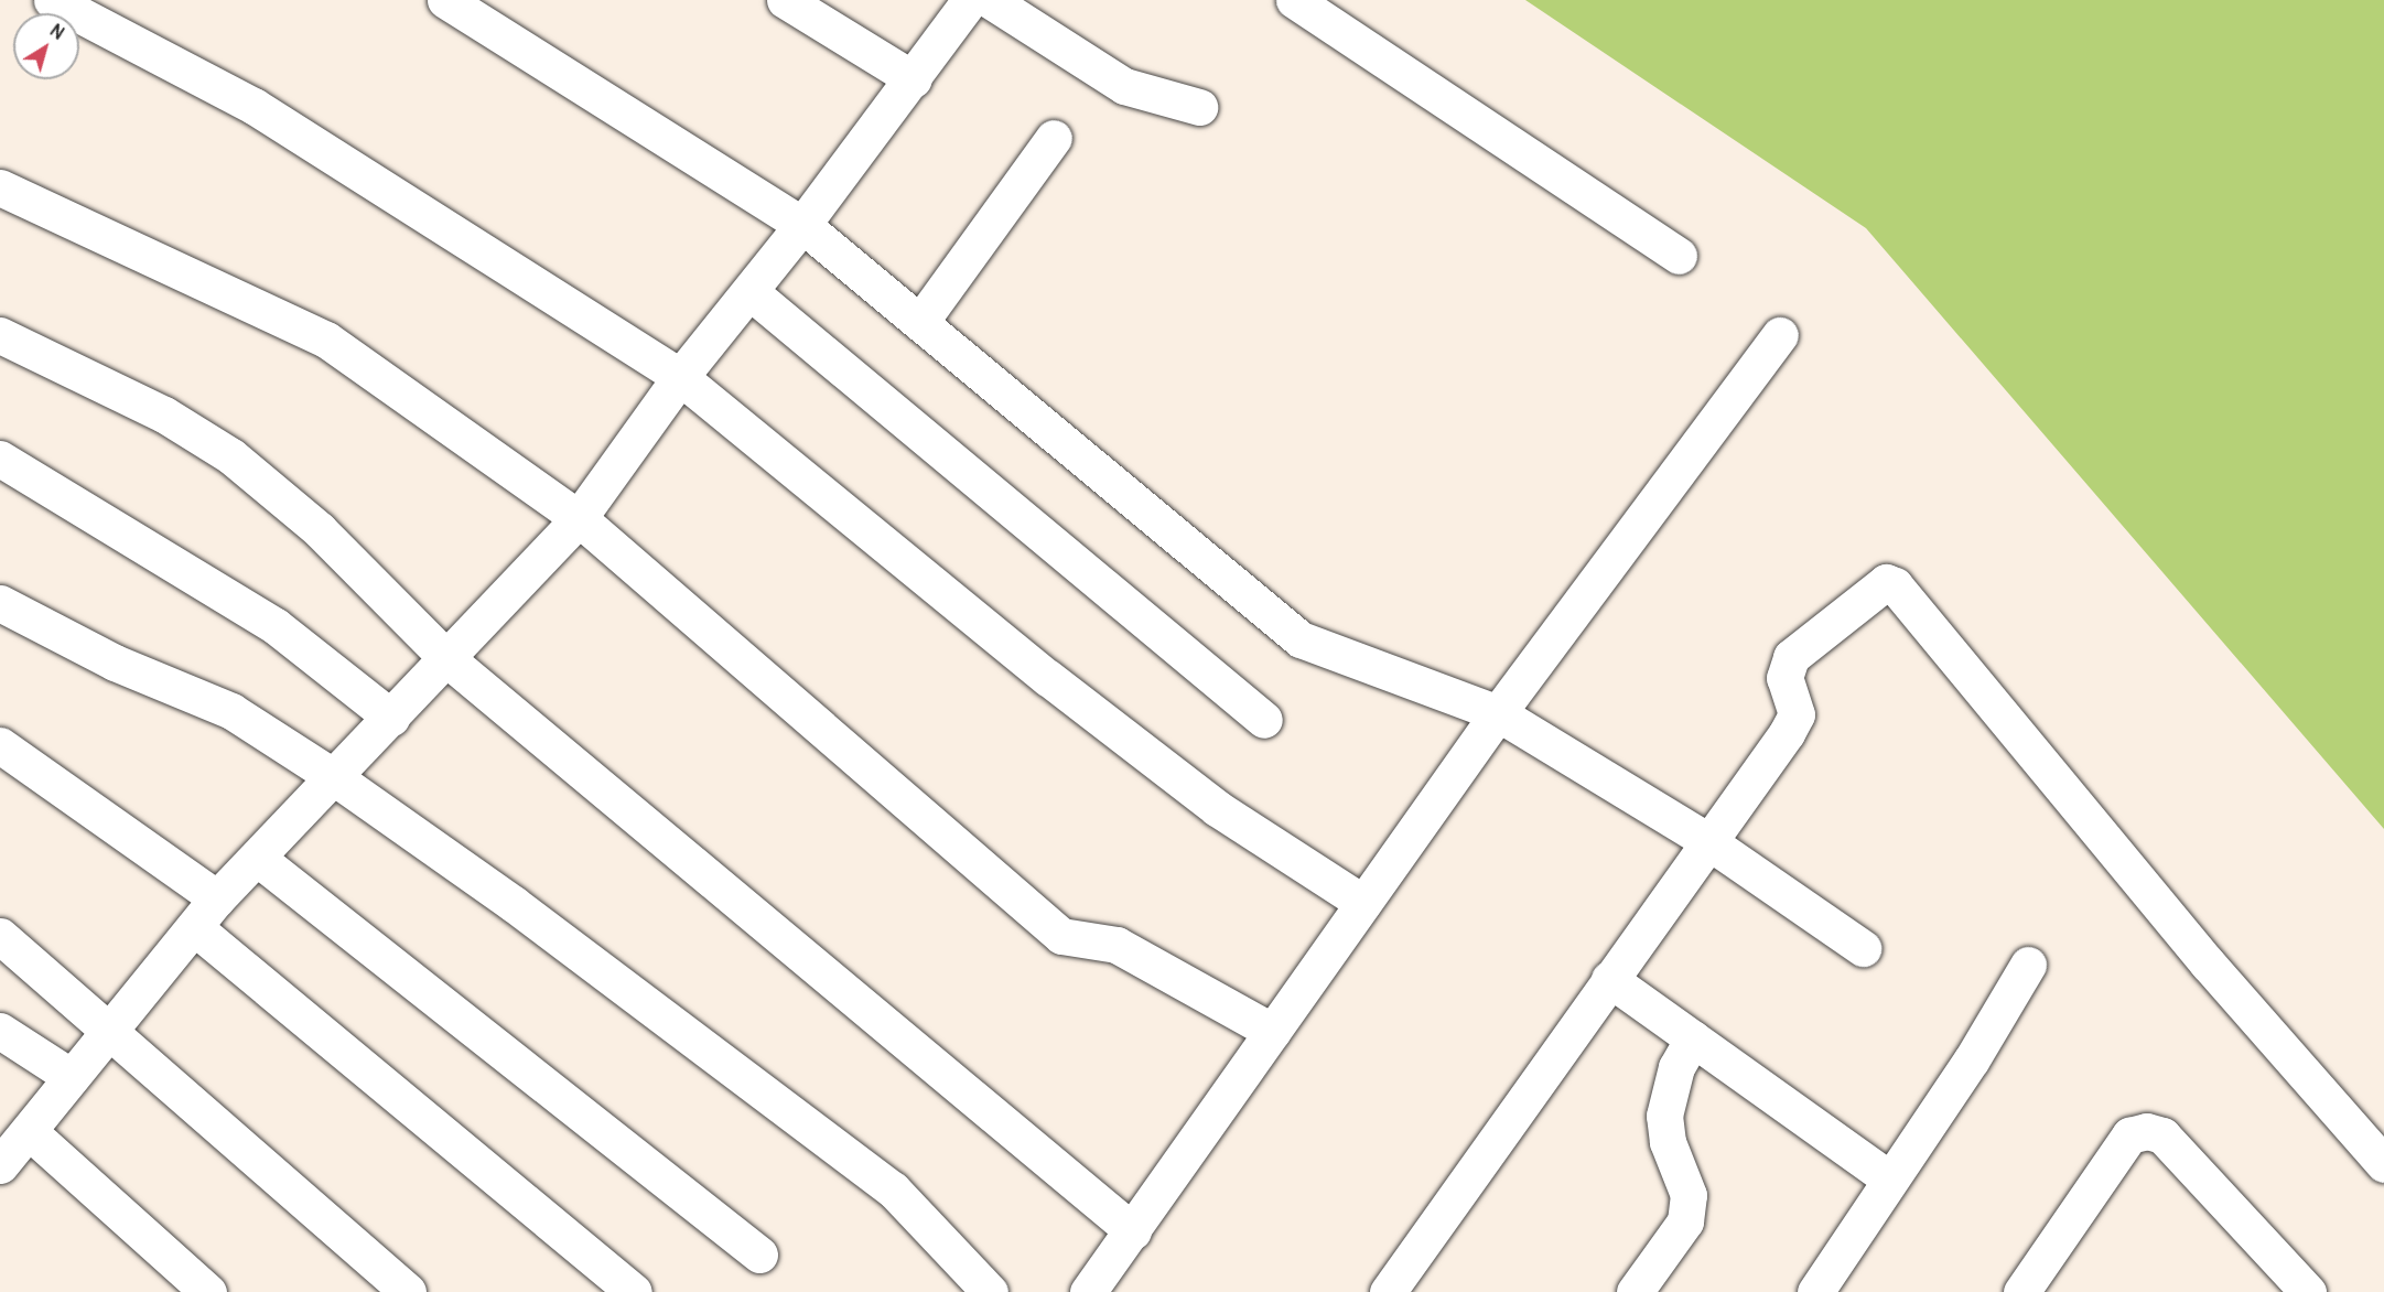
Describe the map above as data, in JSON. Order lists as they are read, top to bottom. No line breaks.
{"north":"top right"}
